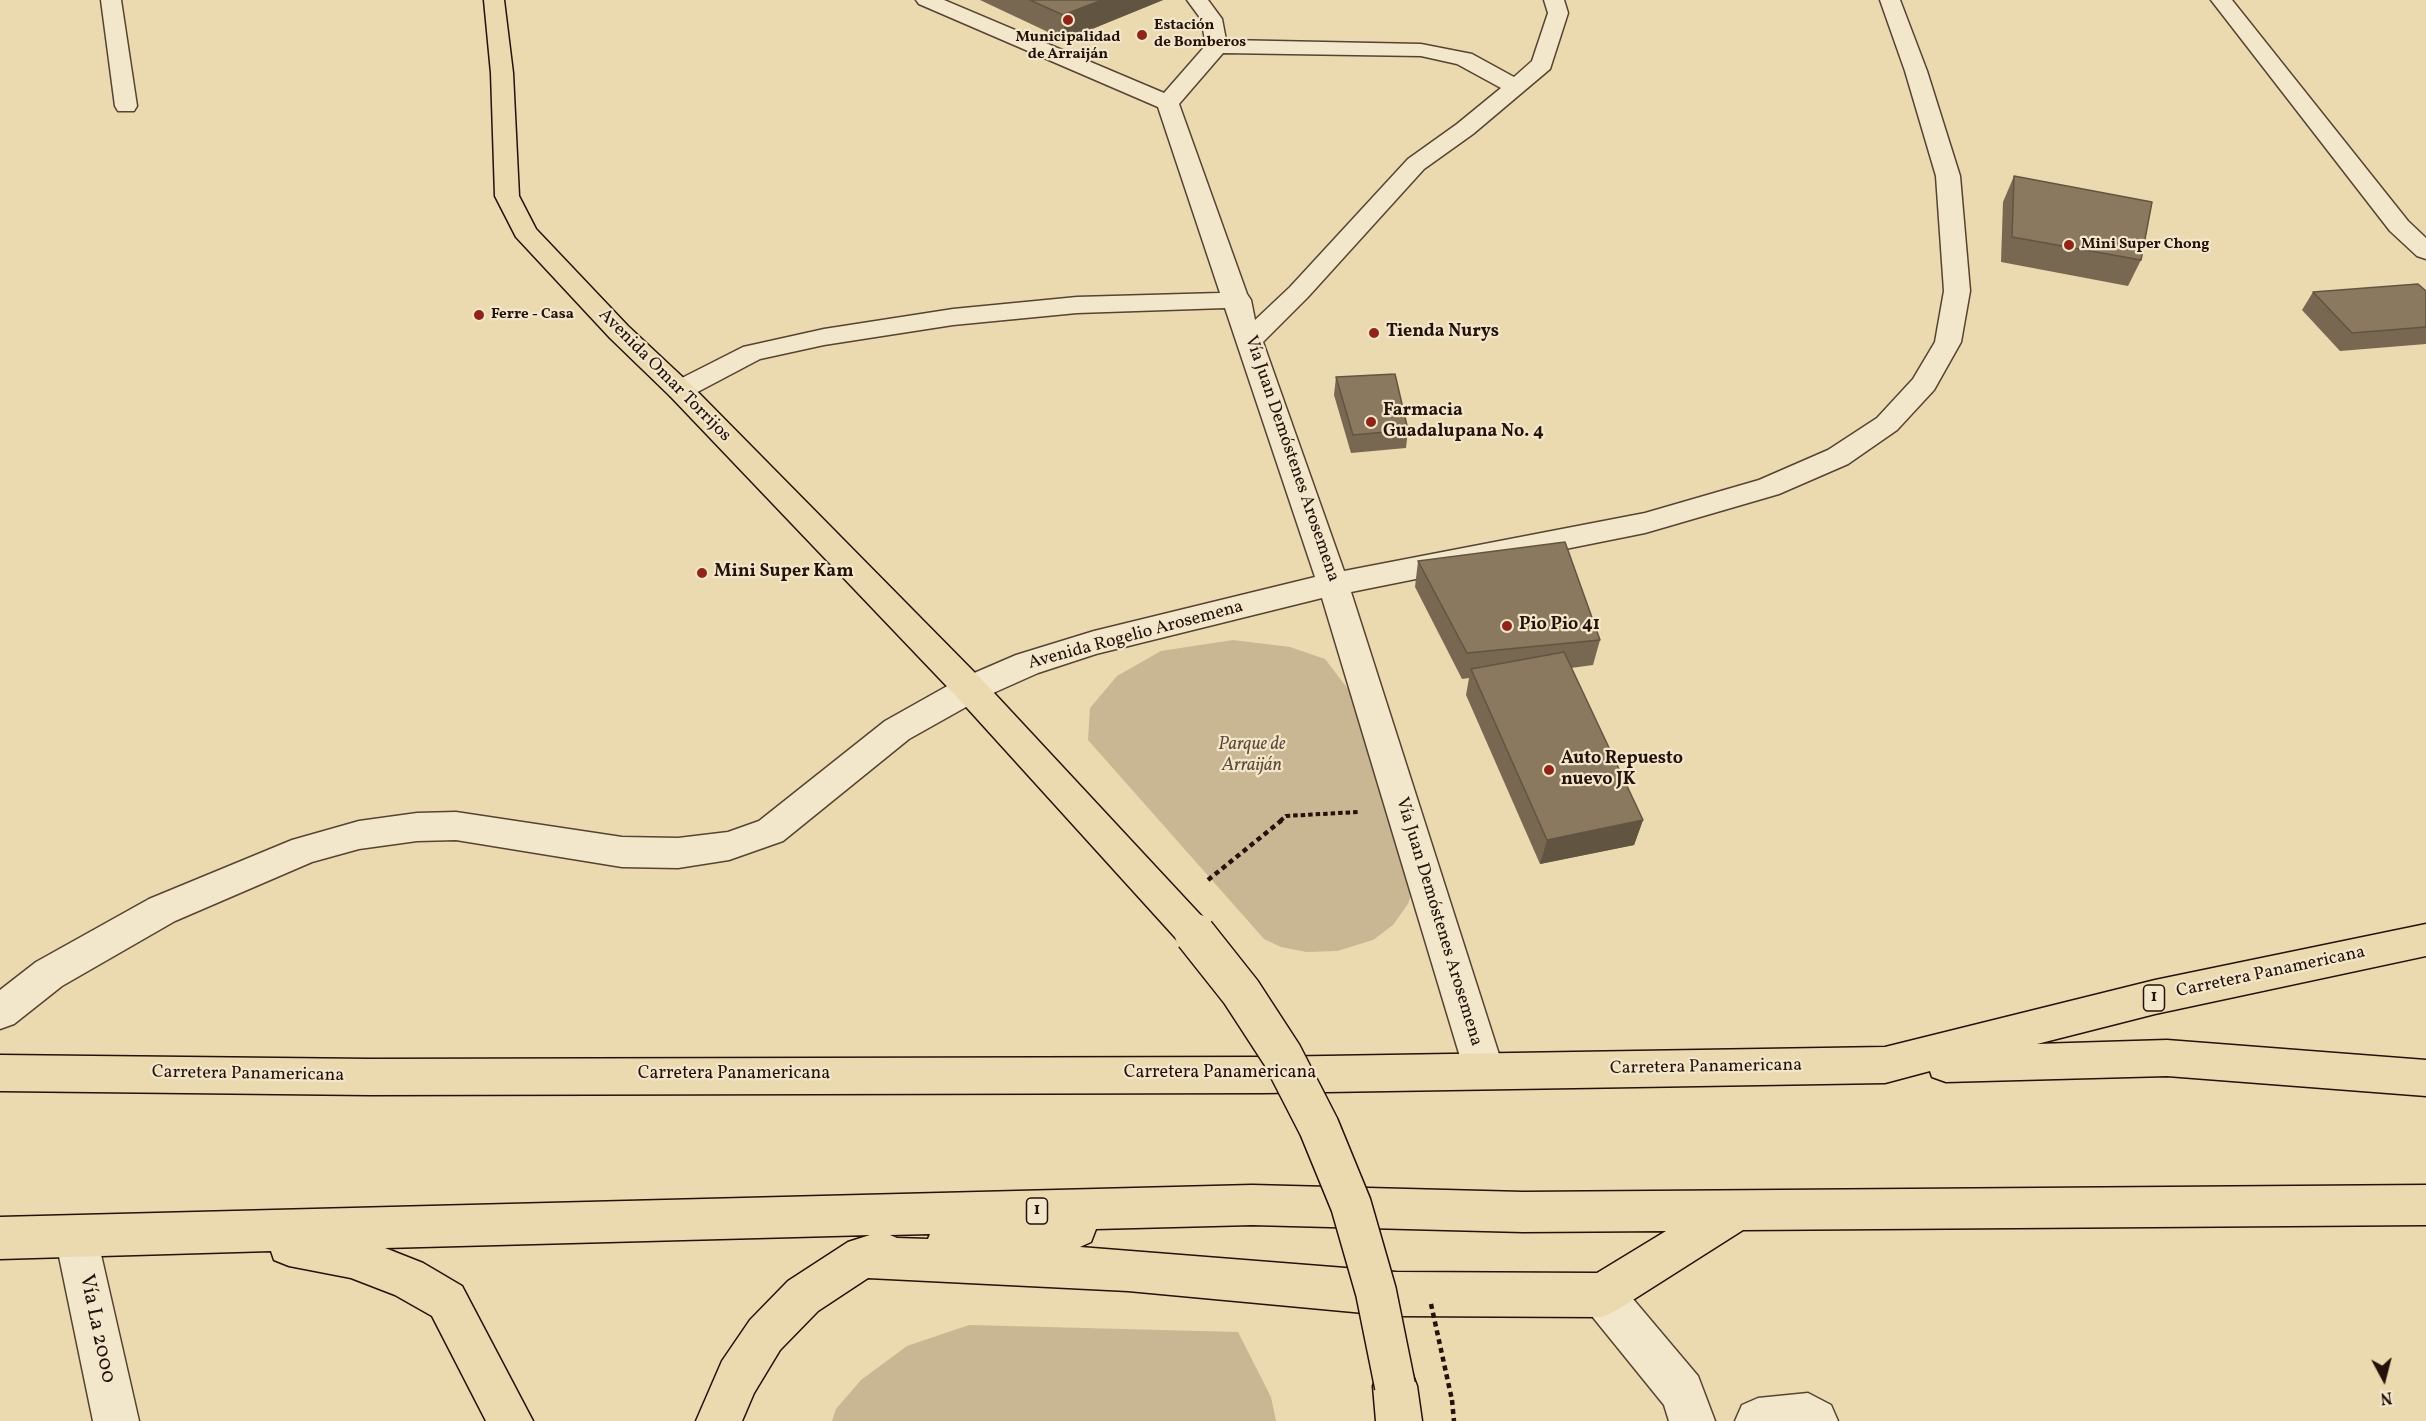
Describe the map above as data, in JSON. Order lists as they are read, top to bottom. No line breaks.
{"streets":{"main road":["Avenida Omar Torrijos","Carretera Panamericana","1"],"street":["Vía Juan Demóstenes Arosemena","Avenida Rogelio Arosemena","Vía La 2000"]},"crossings":[["Avenida Omar Torrijos","Avenida Rogelio Arosemena"],["Vía Juan Demóstenes Arosemena","Avenida Rogelio Arosemena"],["Vía Juan Demóstenes Arosemena","Carretera Panamericana"],["1","Vía La 2000"]],"parks":["Parque de Arraiján"],"places":["Municipalidad de Arraiján","Estación de Bomberos","Mini Super Chong","Ferre - Casa","Tienda Nurys","Farmacia Guadalupana No. 4","Mini Super Kam","Pio Pio 41","Auto Repuesto nuevo JK"],"north":"bottom"}
